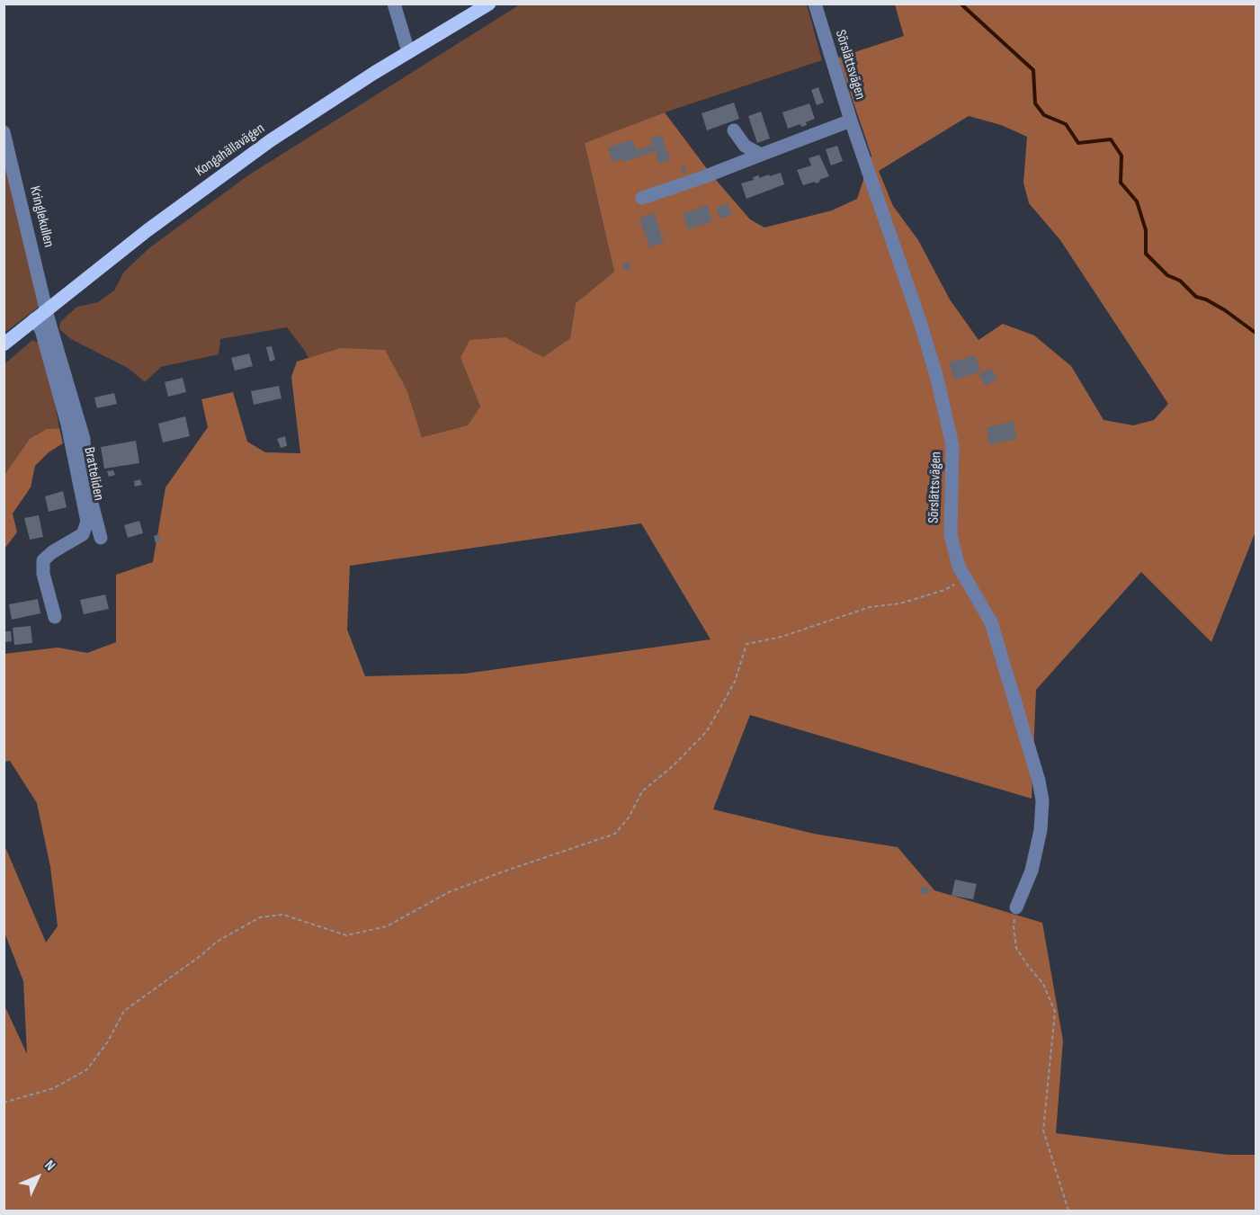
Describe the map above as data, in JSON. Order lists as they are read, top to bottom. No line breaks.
{"streets":{"main road":["Kongahällavägen"],"street":["Sörslättsvägen","Kringlekullen","Bratteliden"]},"crossings":[["Kongahällavägen","Kringlekullen"],["Kongahällavägen","Bratteliden"],["Kringlekullen","Bratteliden"]],"north":"top right"}
